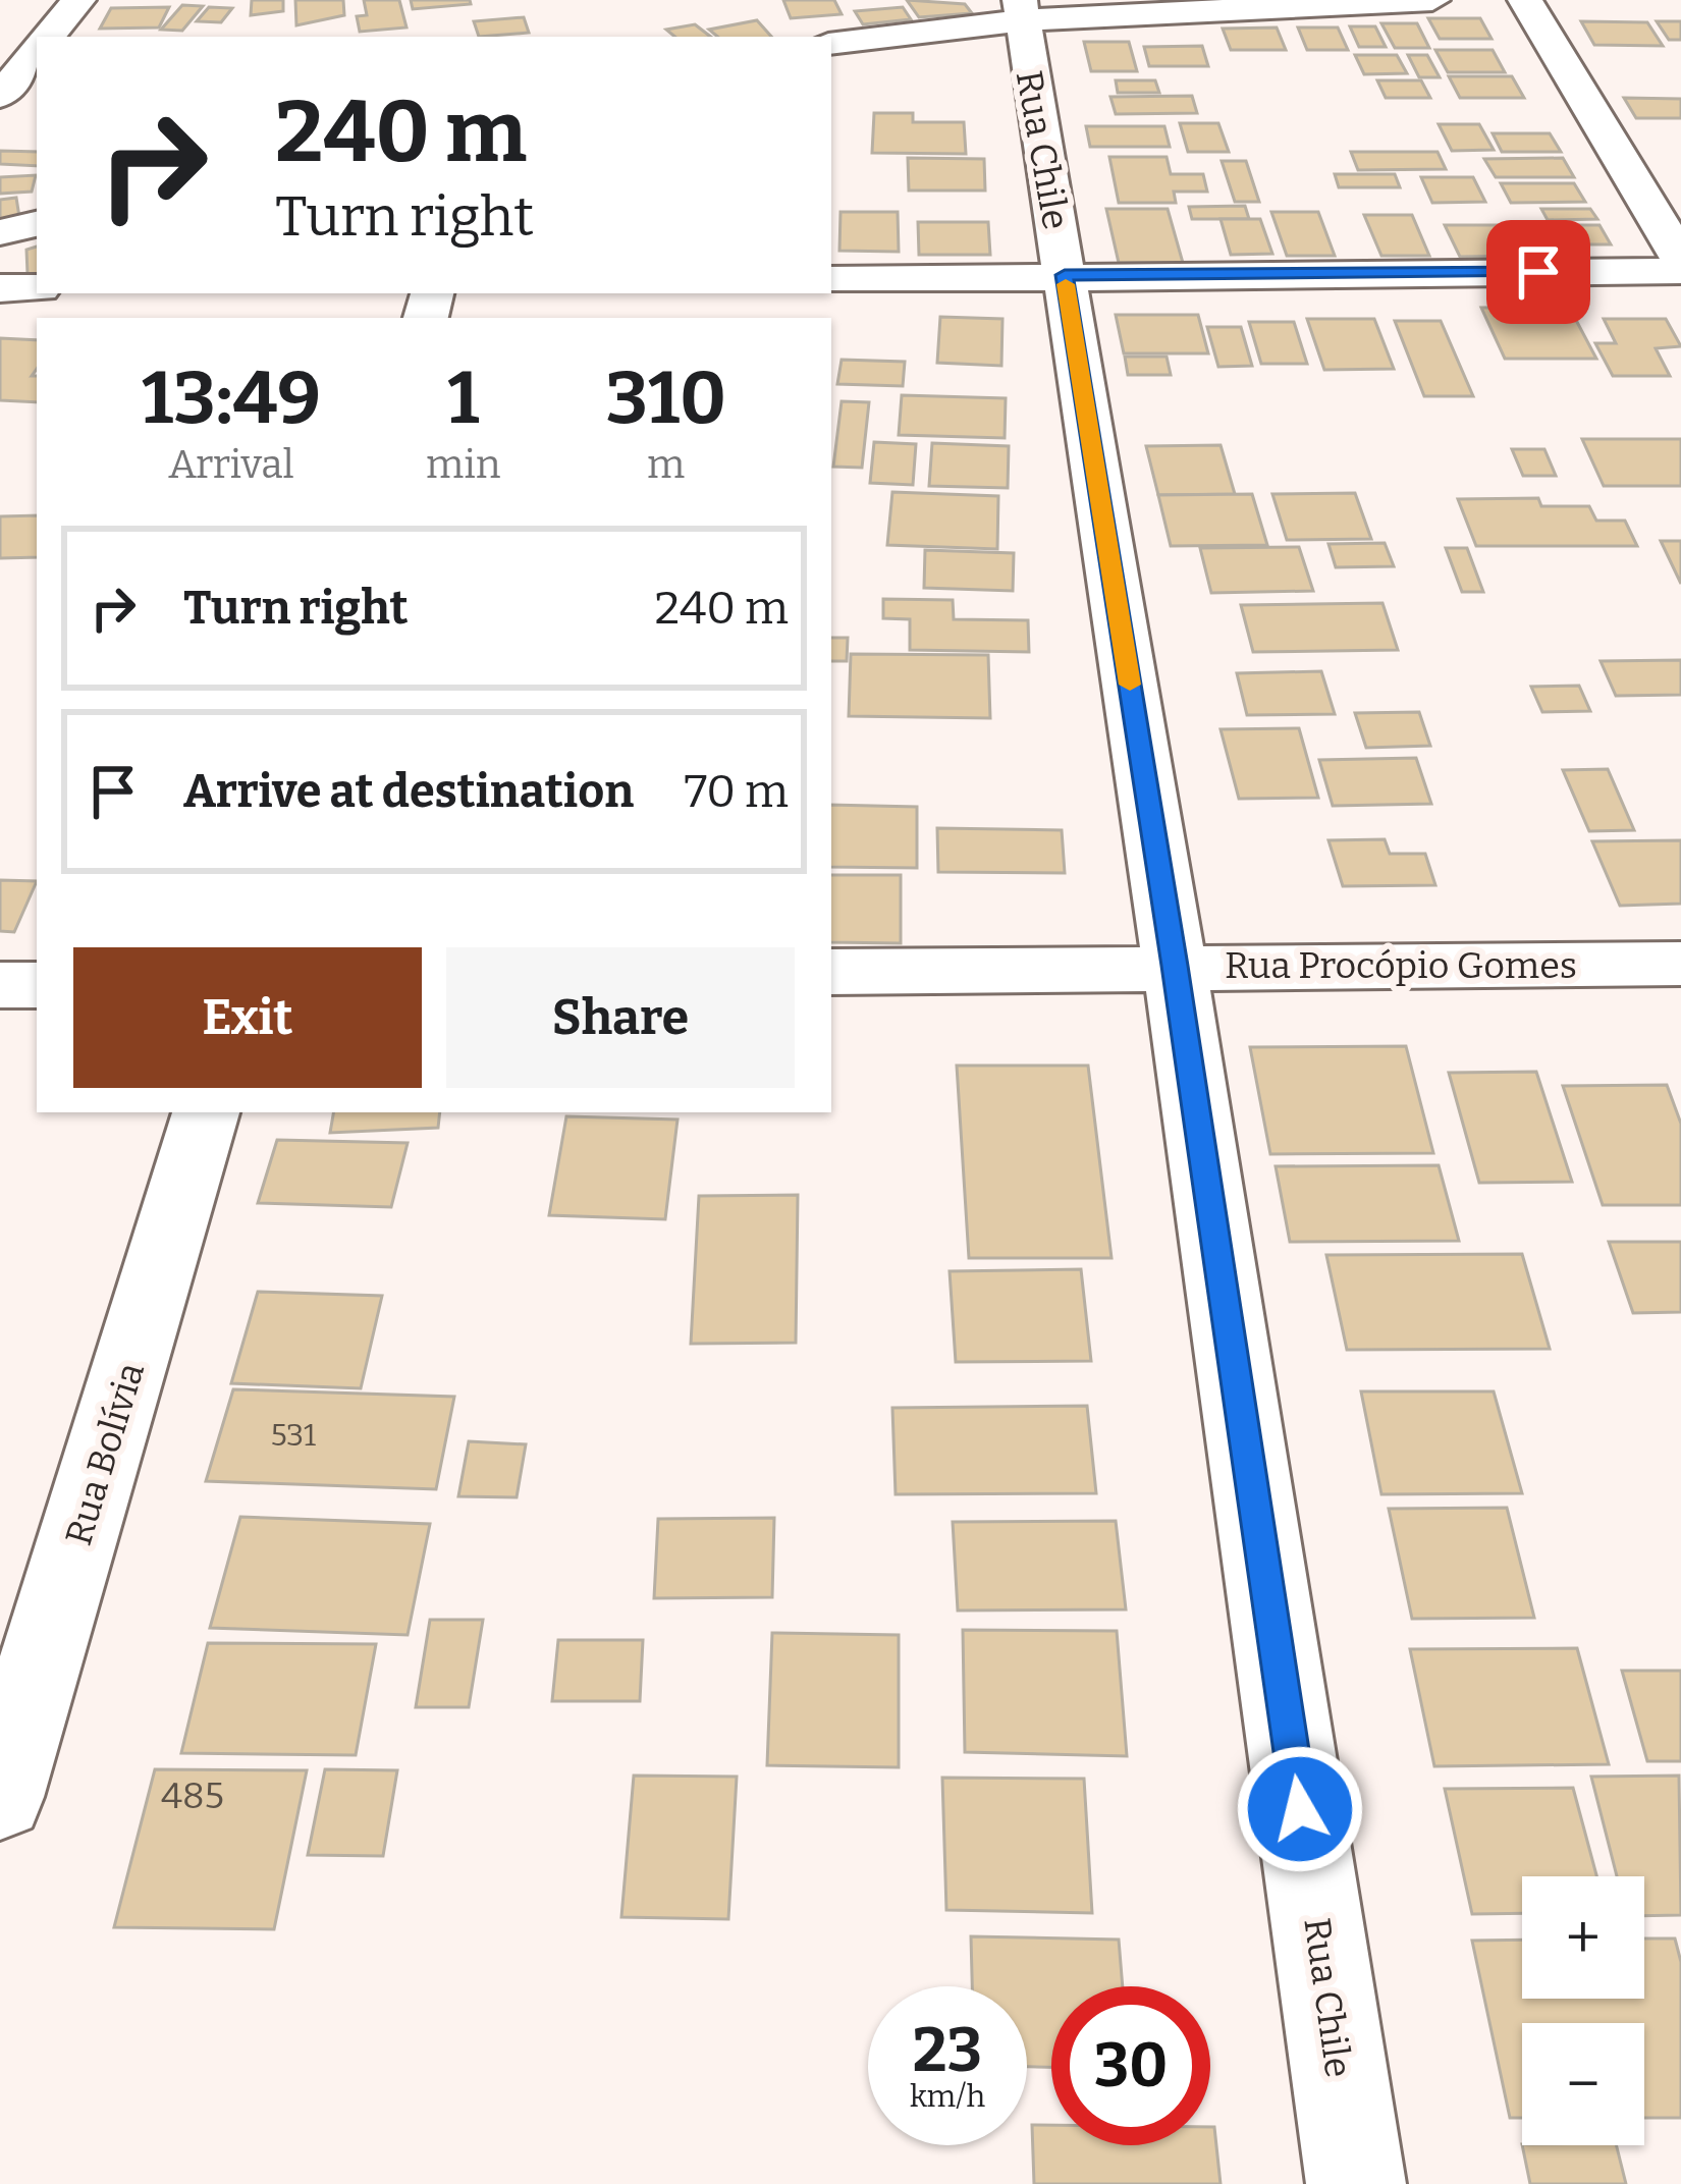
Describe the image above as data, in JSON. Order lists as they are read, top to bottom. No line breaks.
{"streets":{"street":["Rua Chile","Rua Procópio Gomes","Rua Bolívia"]},"crossings":[["Rua Chile","Rua Procópio Gomes"]],"house_numbers":["531","485"],"page":{"turn":["240 m","Turn right"],"eta":["13:49","Arrival","1","min","310","m"],"list":[{"name":"Turn right","value":"240 m"},{"name":"Arrive at destination","value":"70 m"}],"buttons":["Exit","Share"],"map_buttons":["+","−"],"speed":"23 km/h","limit":"30"}}
